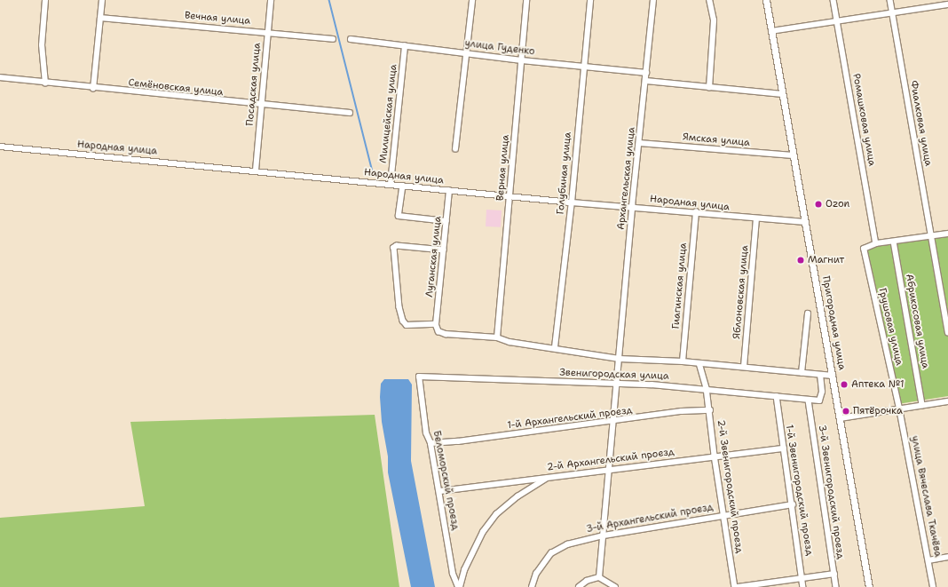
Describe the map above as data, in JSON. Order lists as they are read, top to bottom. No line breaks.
{"streets":{"street":["Вечная улица","улица Гуденко","Посадская улица","Семёновская улица","Милицейская улица","Ромашковая улица","Фиалковая улица","Ямская улица","Народная улица","Верная улица","Голубиная улица","Архангельская улица","Луганская улица","Гиагинская улица","Яблоновская улица","Абрикосовая улица","Пригородная улица","Грушовая улица","Звенигородская улица","1-й Архангельский проезд","2-й Архангельский проезд","Беломорский проезд","2-й Звенигородский проезд","1-й Звенигородский проезд","3-й Звенигородский проезд","улица Вячеслава Ткачёва","3-й Архангельский проезд"]},"crossings":[["Вечная улица","Посадская улица"],["улица Гуденко","Милицейская улица"],["улица Гуденко","Верная улица"],["улица Гуденко","Голубиная улица"],["улица Гуденко","Архангельская улица"],["Посадская улица","Семёновская улица"],["Посадская улица","Народная улица"],["Милицейская улица","Народная улица"],["Ромашковая улица","Грушовая улица"],["Ямская улица","Архангельская улица"],["Ямская улица","Пригородная улица"],["Народная улица","Верная улица"],["Народная улица","Голубиная улица"],["Народная улица","Архангельская улица"],["Народная улица","Луганская улица"],["Народная улица","Гиагинская улица"],["Народная улица","Яблоновская улица"],["Народная улица","Пригородная улица"],["Верная улица","Звенигородская улица"],["Голубиная улица","Звенигородская улица"],["Архангельская улица","Звенигородская улица"],["Луганская улица","Звенигородская улица"],["Гиагинская улица","Звенигородская улица"],["Яблоновская улица","Звенигородская улица"],["Пригородная улица","Звенигородская улица"],["Грушовая улица","улица Вячеслава Ткачёва"],["Звенигородская улица","Беломорский проезд"],["Звенигородская улица","2-й Звенигородский проезд"],["Звенигородская улица","1-й Звенигородский проезд"],["Звенигородская улица","3-й Звенигородский проезд"],["1-й Архангельский проезд","Беломорский проезд"],["1-й Архангельский проезд","2-й Звенигородский проезд"],["2-й Архангельский проезд","Беломорский проезд"],["2-й Архангельский проезд","2-й Звенигородский проезд"],["2-й Архангельский проезд","1-й Звенигородский проезд"],["2-й Звенигородский проезд","3-й Архангельский проезд"],["1-й Звенигородский проезд","3-й Архангельский проезд"]],"places":["Ozon","Магнит","Аптека №1","Пятёрочка"]}
